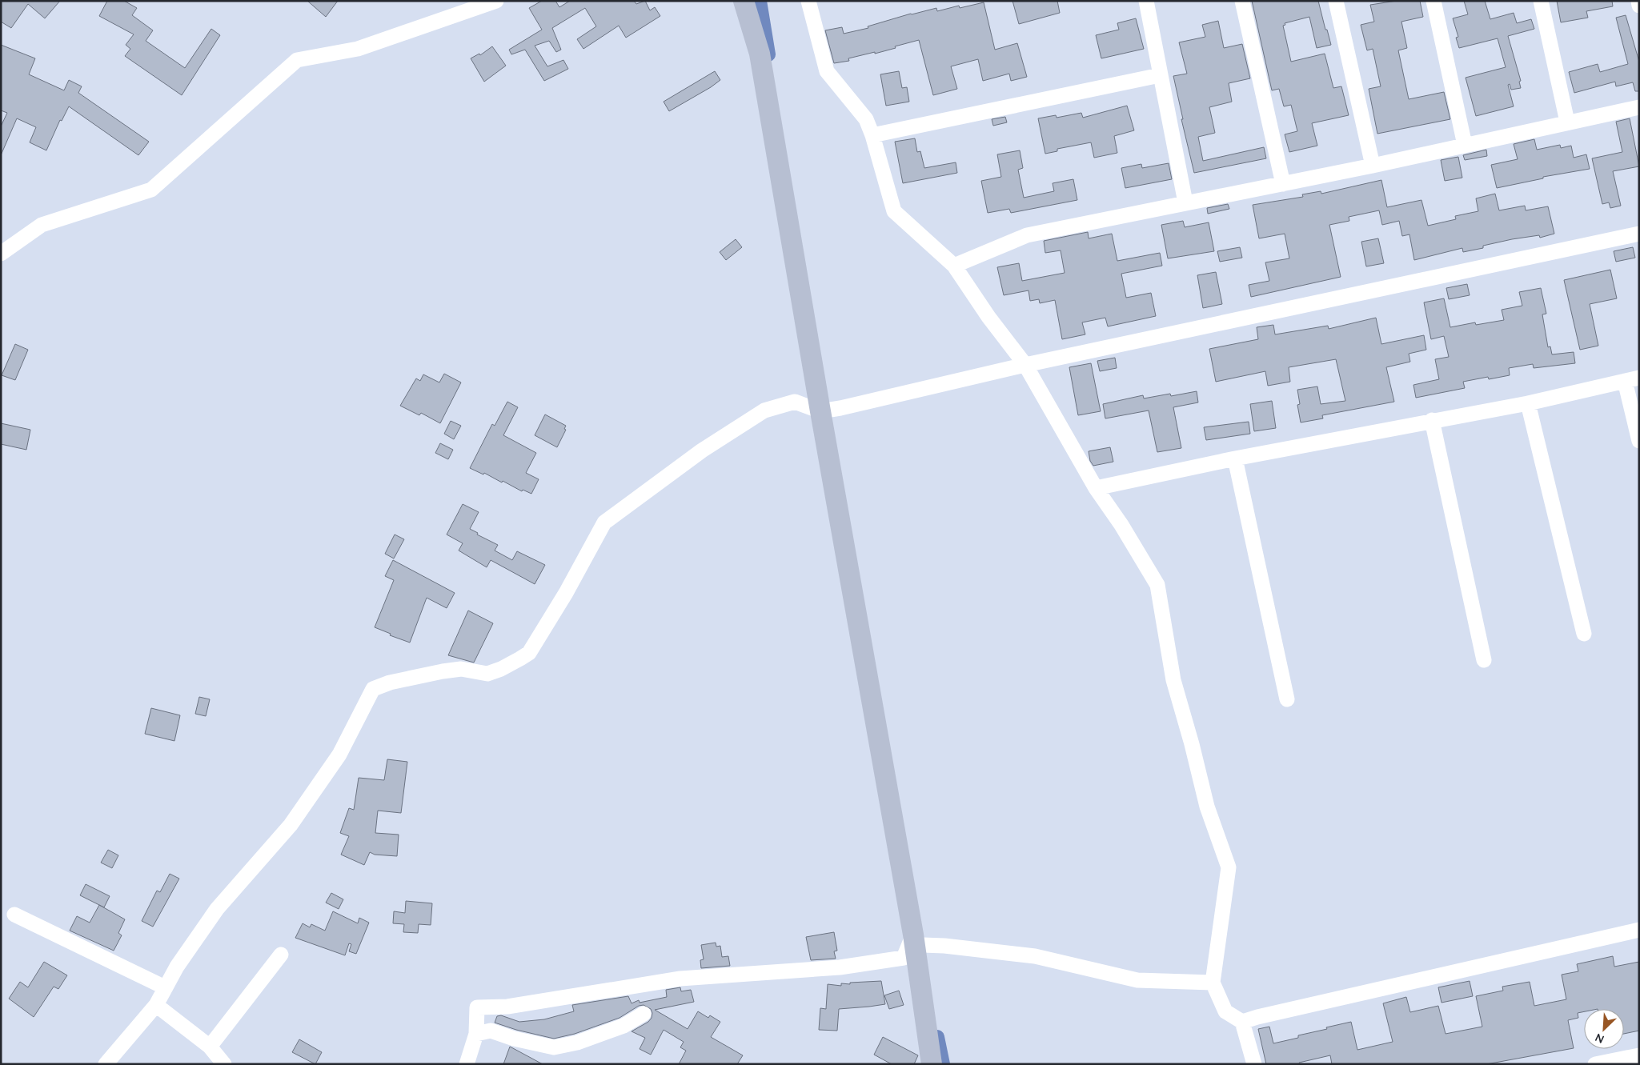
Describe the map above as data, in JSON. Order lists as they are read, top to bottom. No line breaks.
{"north":"bottom left"}
